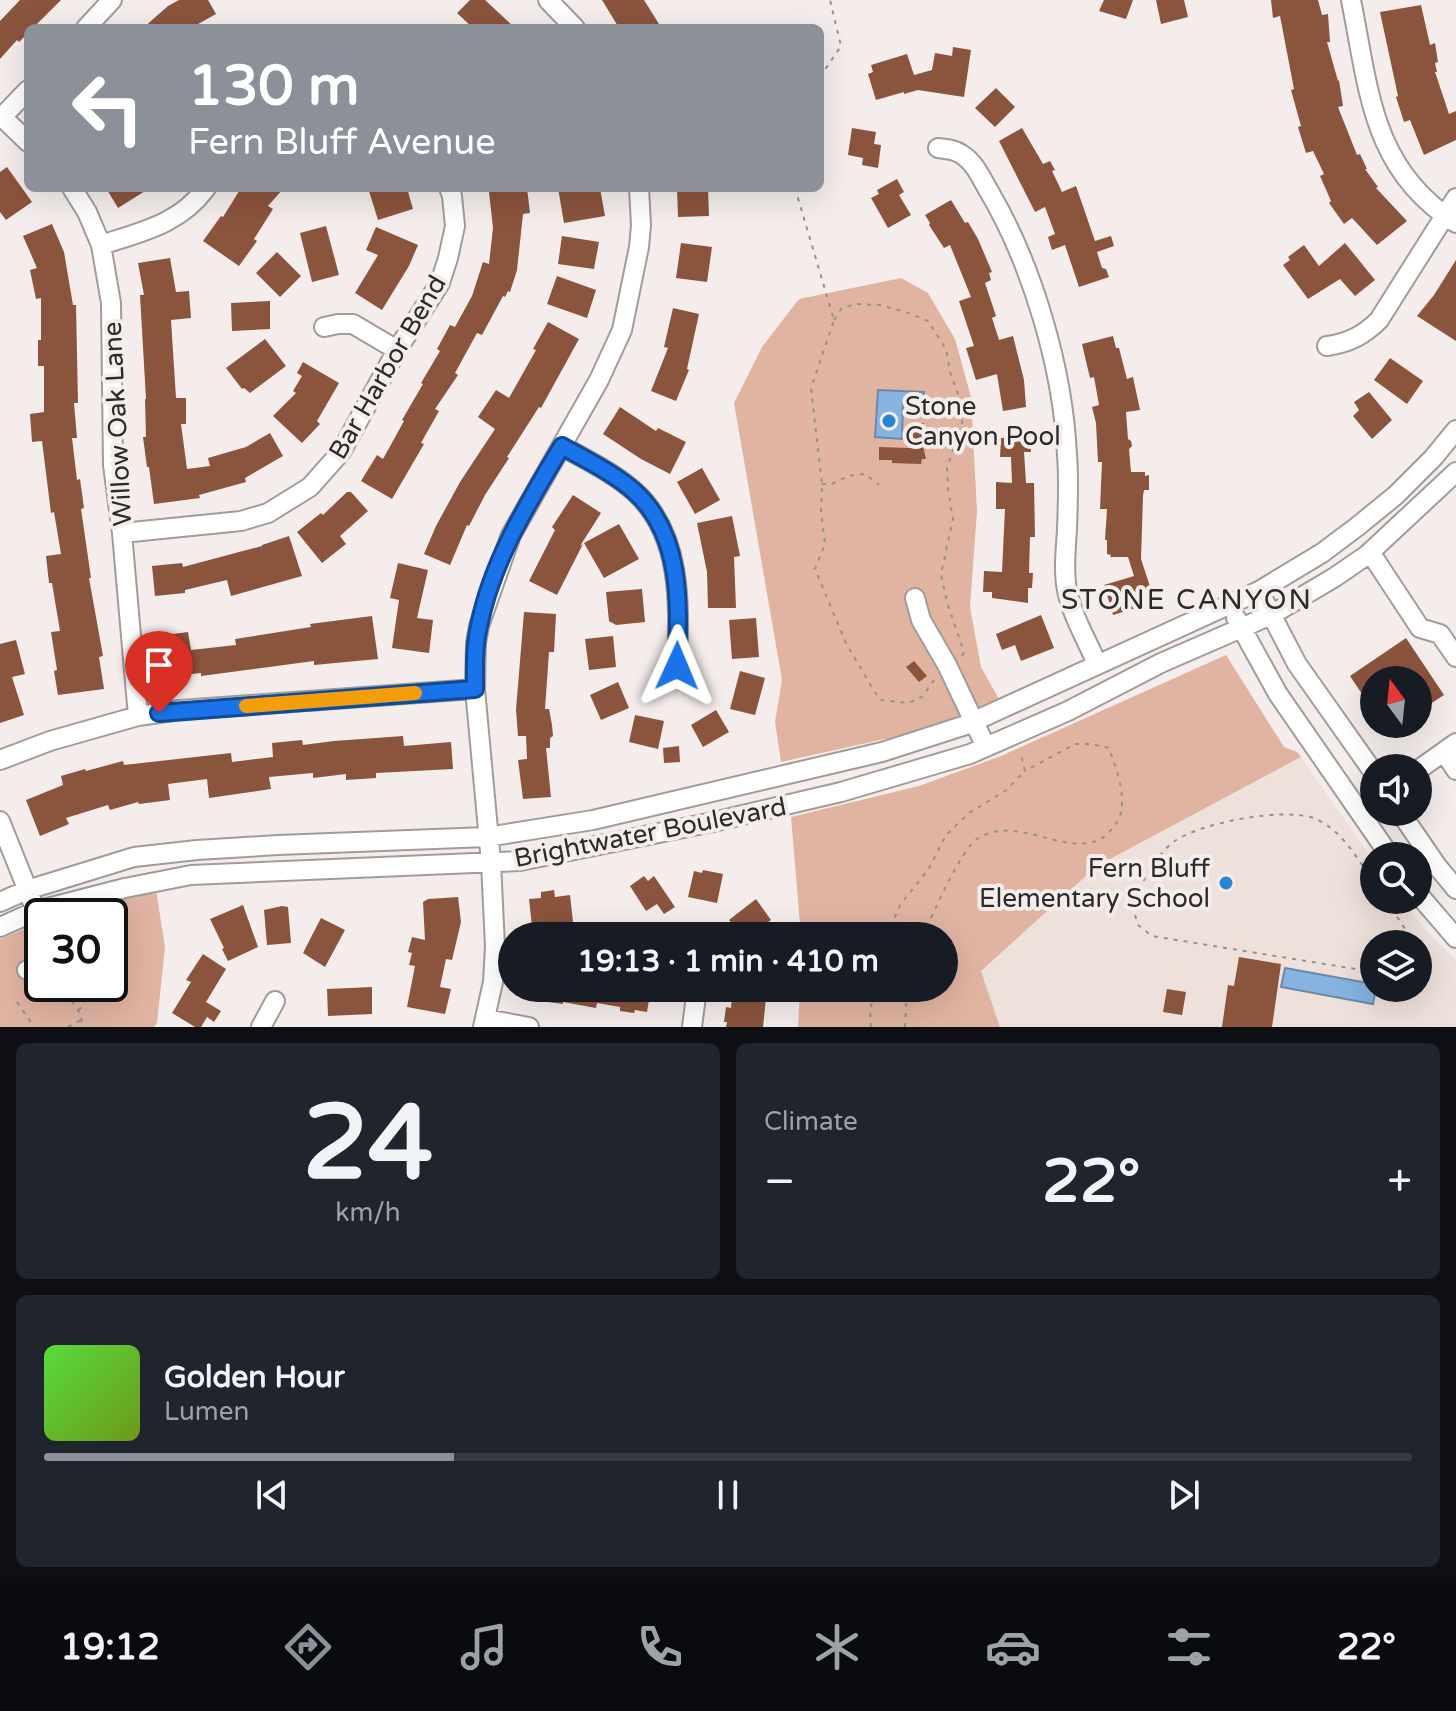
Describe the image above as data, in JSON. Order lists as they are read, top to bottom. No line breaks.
{"streets":{"street":["Bar Harbor Bend","Willow Oak Lane","Brightwater Boulevard"]},"crossings":[["Bar Harbor Bend","Willow Oak Lane"]],"districts":["STONE CANYON"],"places":["Stone Canyon Pool","Fern Bluff Elementary School"],"north":"top","page":{"turn":["130 m","Fern Bluff Avenue"],"limit":"30","trip":"19:13 · 1 min · 410 m","tile":[["24","km/h"],"Climate"],"heat":["−","22°","+"],"song":["Golden Hour","Lumen"],"tabs":["19:12","22°"]}}
